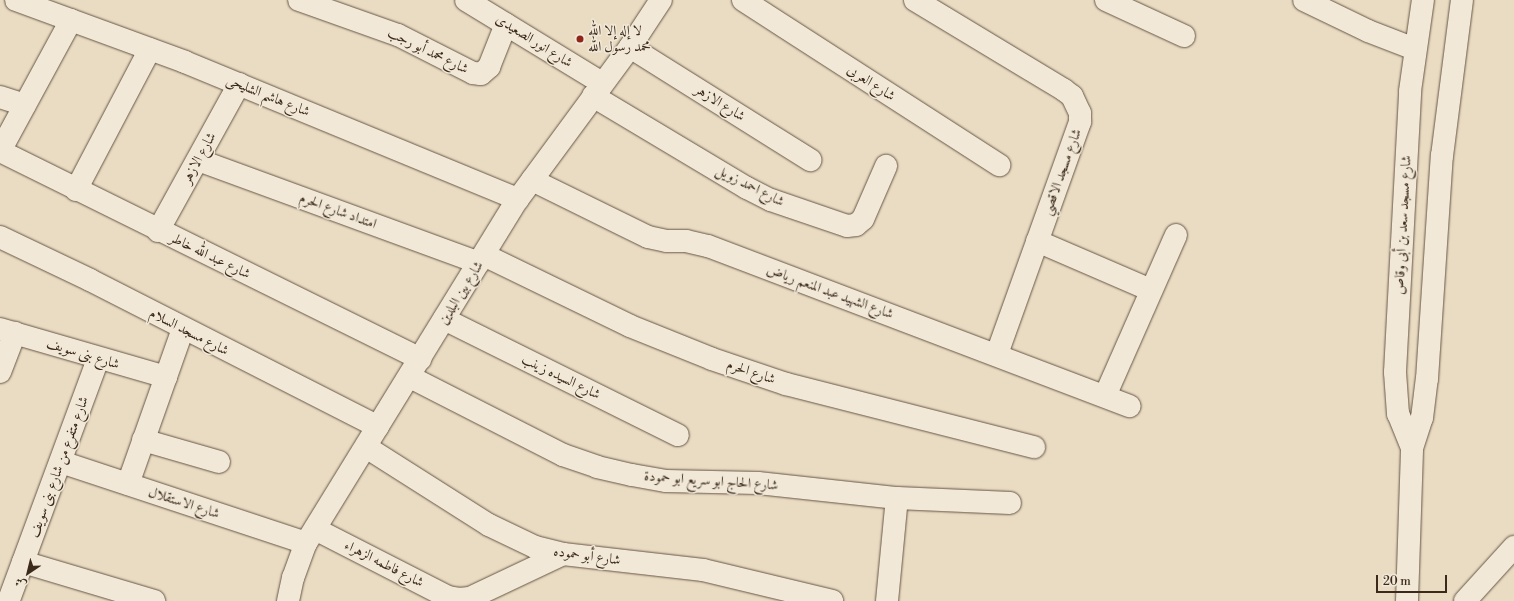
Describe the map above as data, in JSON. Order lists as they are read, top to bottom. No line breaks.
{"streets":{"street":["شارع انور الصعيدى","شارع محمد أبو رجب","شارع العربى","شارع هاشم الشليحى","شارع الازهر","شارع مسجد الاقصي","شارع احمد زويل","امتداد شارع الحرم","شارع مسجد سعد بن أبى وقاص","شارع عبد الله خاطر","شارع الشهيد عبد المنعم رياض","شارع بين البلدين","شارع مسجد السلام","شارع بنى سويف","شارع الحرم","شارع السيده زينب","شارع متفرع من شارع بنى سويف","شارع الحاج ابو سريع ابو حمودة","شارع الاستقلال","شارع أبو حموده","شارع فاطمه الزهراء"]},"crossings":[["شارع انور الصعيدى","شارع محمد أبو رجب"],["شارع انور الصعيدى","شارع احمد زويل"],["شارع انور الصعيدى","شارع بين البلدين"],["شارع هاشم الشليحى","شارع الازهر"],["شارع هاشم الشليحى","شارع بين البلدين"],["شارع الازهر","امتداد شارع الحرم"],["شارع الازهر","شارع عبد الله خاطر"],["شارع الازهر","شارع بين البلدين"],["شارع مسجد الاقصي","شارع الشهيد عبد المنعم رياض"],["شارع احمد زويل","شارع بين البلدين"],["امتداد شارع الحرم","شارع بين البلدين"],["امتداد شارع الحرم","شارع الحرم"],["شارع عبد الله خاطر","شارع بين البلدين"],["شارع عبد الله خاطر","شارع الحاج ابو سريع ابو حمودة"],["شارع الشهيد عبد المنعم رياض","شارع بين البلدين"],["شارع بين البلدين","شارع مسجد السلام"],["شارع بين البلدين","شارع الحرم"],["شارع بين البلدين","شارع السيده زينب"],["شارع بين البلدين","شارع الحاج ابو سريع ابو حمودة"],["شارع بين البلدين","شارع الاستقلال"],["شارع بين البلدين","شارع أبو حموده"],["شارع بين البلدين","شارع فاطمه الزهراء"],["شارع بنى سويف","شارع متفرع من شارع بنى سويف"],["شارع متفرع من شارع بنى سويف","شارع الاستقلال"],["شارع الاستقلال","شارع فاطمه الزهراء"],["شارع أبو حموده","شارع فاطمه الزهراء"]],"places":["لا إله إلا الله محمد رسول الله"],"scale_bar":"20 m","north":"bottom left"}
